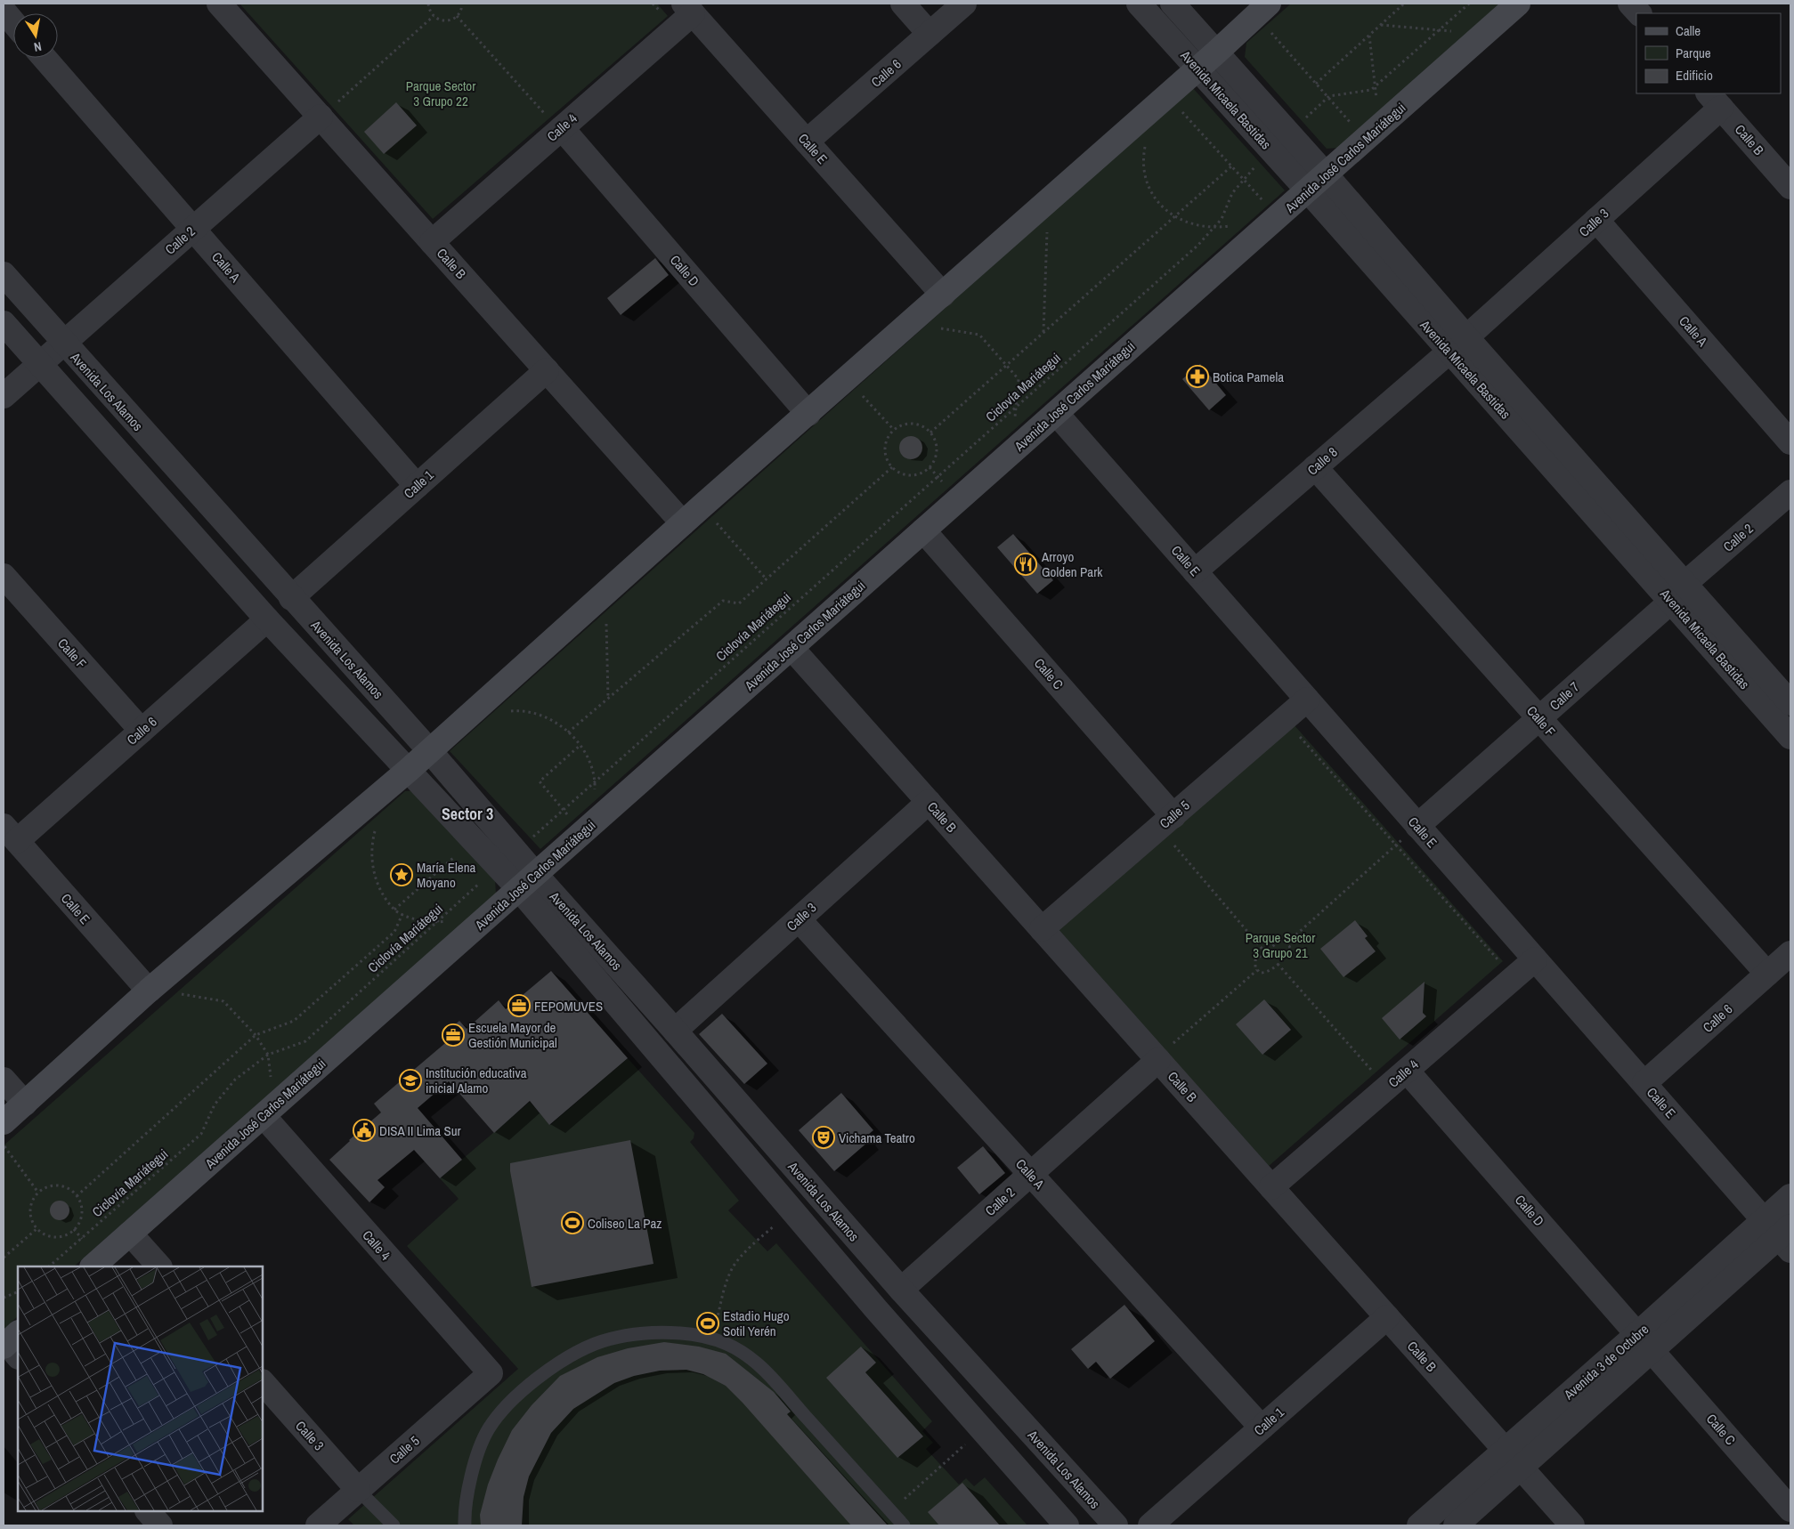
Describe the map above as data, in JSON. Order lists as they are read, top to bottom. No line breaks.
{"streets":{"main road":["Avenida José Carlos Mariátegui"],"street":["Calle 6","Avenida Micaela Bastidas","Calle 4","Calle B","Calle E","Calle 3","Calle 2","Calle A","Calle D","Avenida Los Alamos","Calle 8","Calle 1","Calle F","Calle C","Calle 7","Calle 5","Avenida 3 de Octubre"],"path":["Ciclovía Mariátegui"]},"crossings":[["Calle 6","Calle E"],["Calle 6","Avenida Los Alamos"],["Calle 6","Calle F"],["Avenida Micaela Bastidas","Avenida José Carlos Mariátegui"],["Avenida Micaela Bastidas","Calle 3"],["Avenida Micaela Bastidas","Calle 2"],["Avenida Micaela Bastidas","Ciclovía Mariátegui"],["Avenida Micaela Bastidas","Calle 8"],["Avenida Micaela Bastidas","Calle 7"],["Calle 4","Calle B"],["Calle 4","Calle E"],["Calle 4","Avenida José Carlos Mariátegui"],["Calle 4","Calle D"],["Calle 4","Calle 5"],["Calle B","Avenida José Carlos Mariátegui"],["Calle B","Calle 3"],["Calle B","Calle 2"],["Calle B","Calle 1"],["Calle B","Calle 5"],["Calle B","Avenida 3 de Octubre"],["Calle E","Avenida José Carlos Mariátegui"],["Calle E","Calle 8"],["Calle E","Calle 7"],["Calle E","Calle 5"],["Calle E","Avenida 3 de Octubre"],["Avenida José Carlos Mariátegui","Avenida Los Alamos"],["Avenida José Carlos Mariátegui","Calle C"],["Calle 3","Calle A"],["Calle 3","Avenida Los Alamos"],["Calle 3","Calle 8"],["Calle 3","Calle 5"],["Calle 2","Calle A"],["Calle 2","Avenida Los Alamos"],["Calle 2","Calle 7"],["Calle A","Calle 1"],["Calle D","Calle C"],["Calle D","Avenida 3 de Octubre"],["Ciclovía Mariátegui","Avenida Los Alamos"],["Avenida Los Alamos","Calle 1"],["Calle 8","Calle F"],["Calle F","Calle 7"],["Calle C","Calle 5"],["Calle C","Avenida 3 de Octubre"]],"districts":["Sector 3"],"parks":["Parque Sector 3 Grupo 22","Parque Sector 3 Grupo 21"],"places":{"pharmacy":["Botica Pamela"],"restaurant":["Arroyo Golden Park"],"place":["María Elena Moyano"],"office":["FEPOMUVES","Escuela Mayor de Gestión Municipal"],"school or university":["Institución educativa inicial Alamo"],"public building":["DISA II Lima Sur"],"theatre":["Vichama Teatro"],"sports":["Coliseo La Paz","Estadio Hugo Sotil Yerén"]},"legend":["Calle","Parque","Edificio"],"north":"bottom"}
